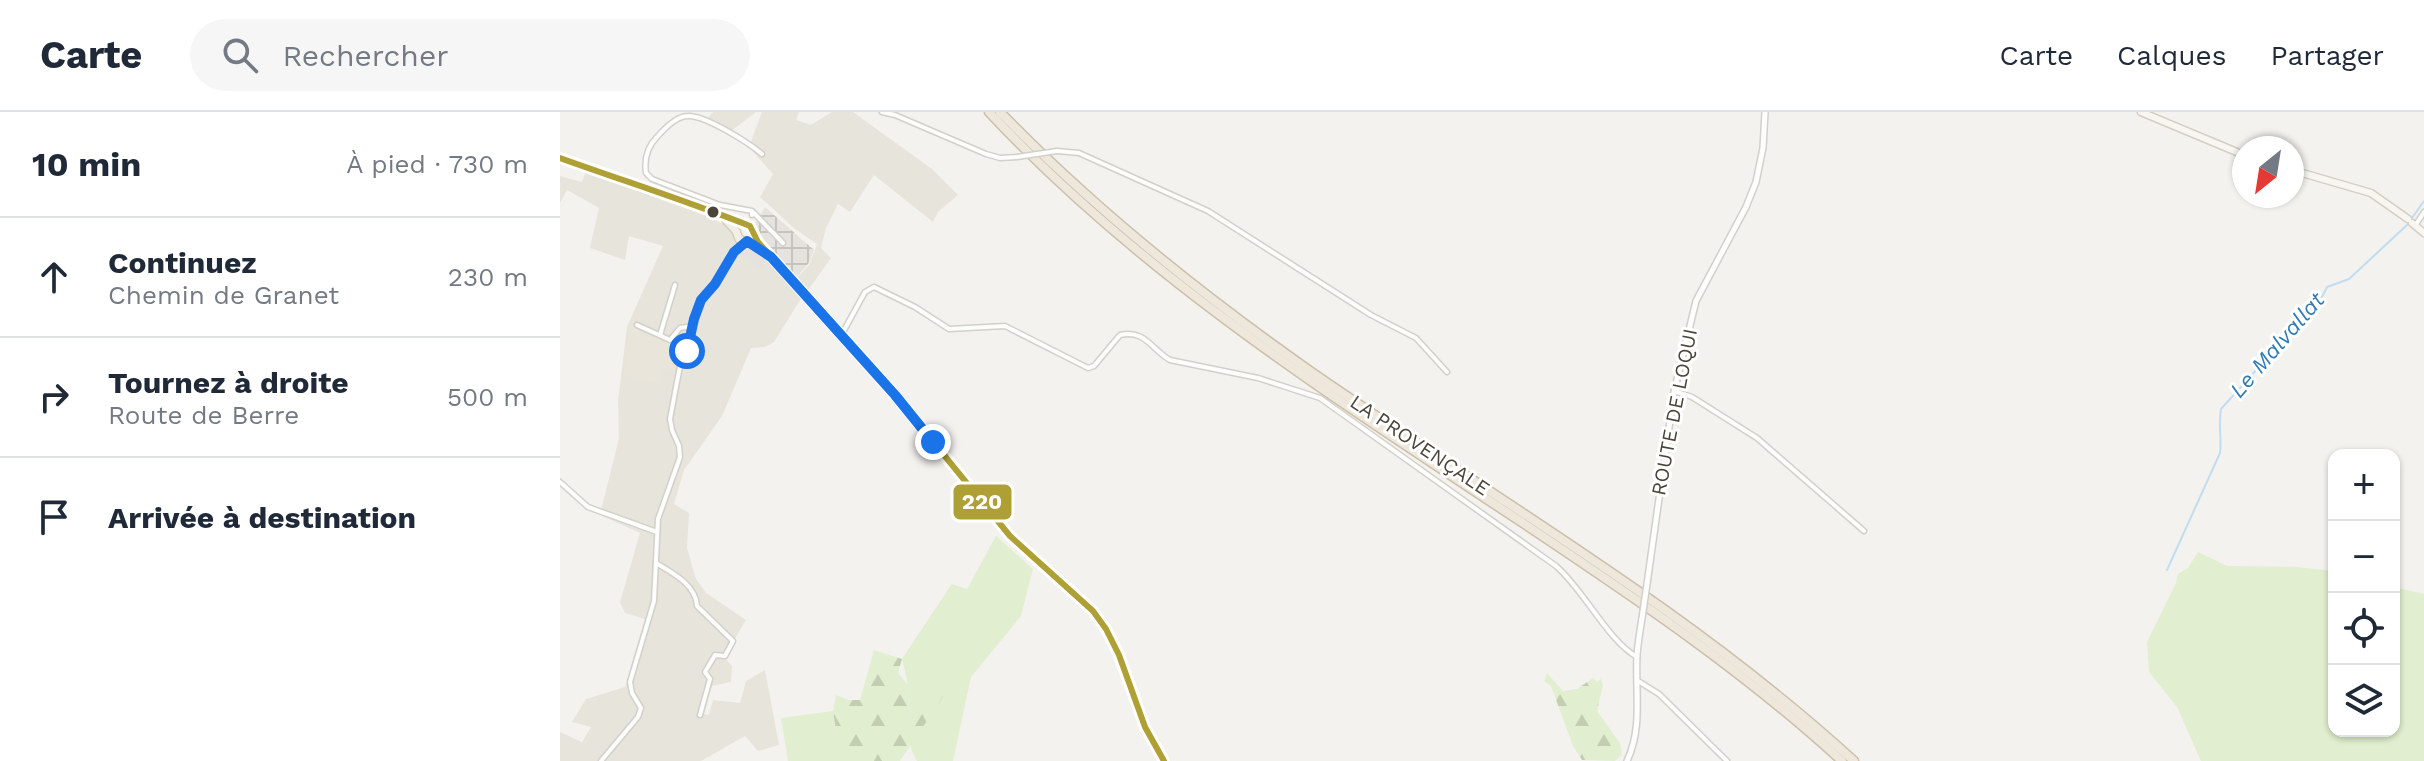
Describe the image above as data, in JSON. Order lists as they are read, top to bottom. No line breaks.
{"streets":{"highway":["LA PROVENÇALE"],"street":["ROUTE DE LOQUI"]},"water":["Le Malvallat"],"lines":["transit line 220"],"north":"bottom left","page":{"header":"Carte","search":"Rechercher","nav":["Carte","Calques","Partager"],"heading":["10 min","À pied · 730 m"],"list":[["Continuez","Chemin de Granet","230 m"],["Tournez à droite","Route de Berre","500 m"],"Arrivée à destination"],"map_buttons":["+","−"]}}
